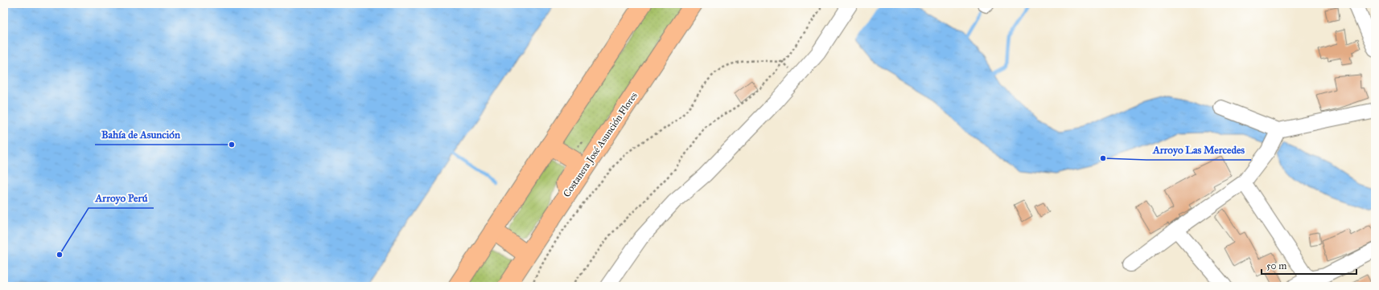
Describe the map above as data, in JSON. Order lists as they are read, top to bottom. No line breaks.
{"streets":{"highway":["Costanera José Asunción Flores"]},"places":["Bahía de Asunción","Arroyo Las Mercedes","Arroyo Perú"],"scale_bar":"50 m"}
